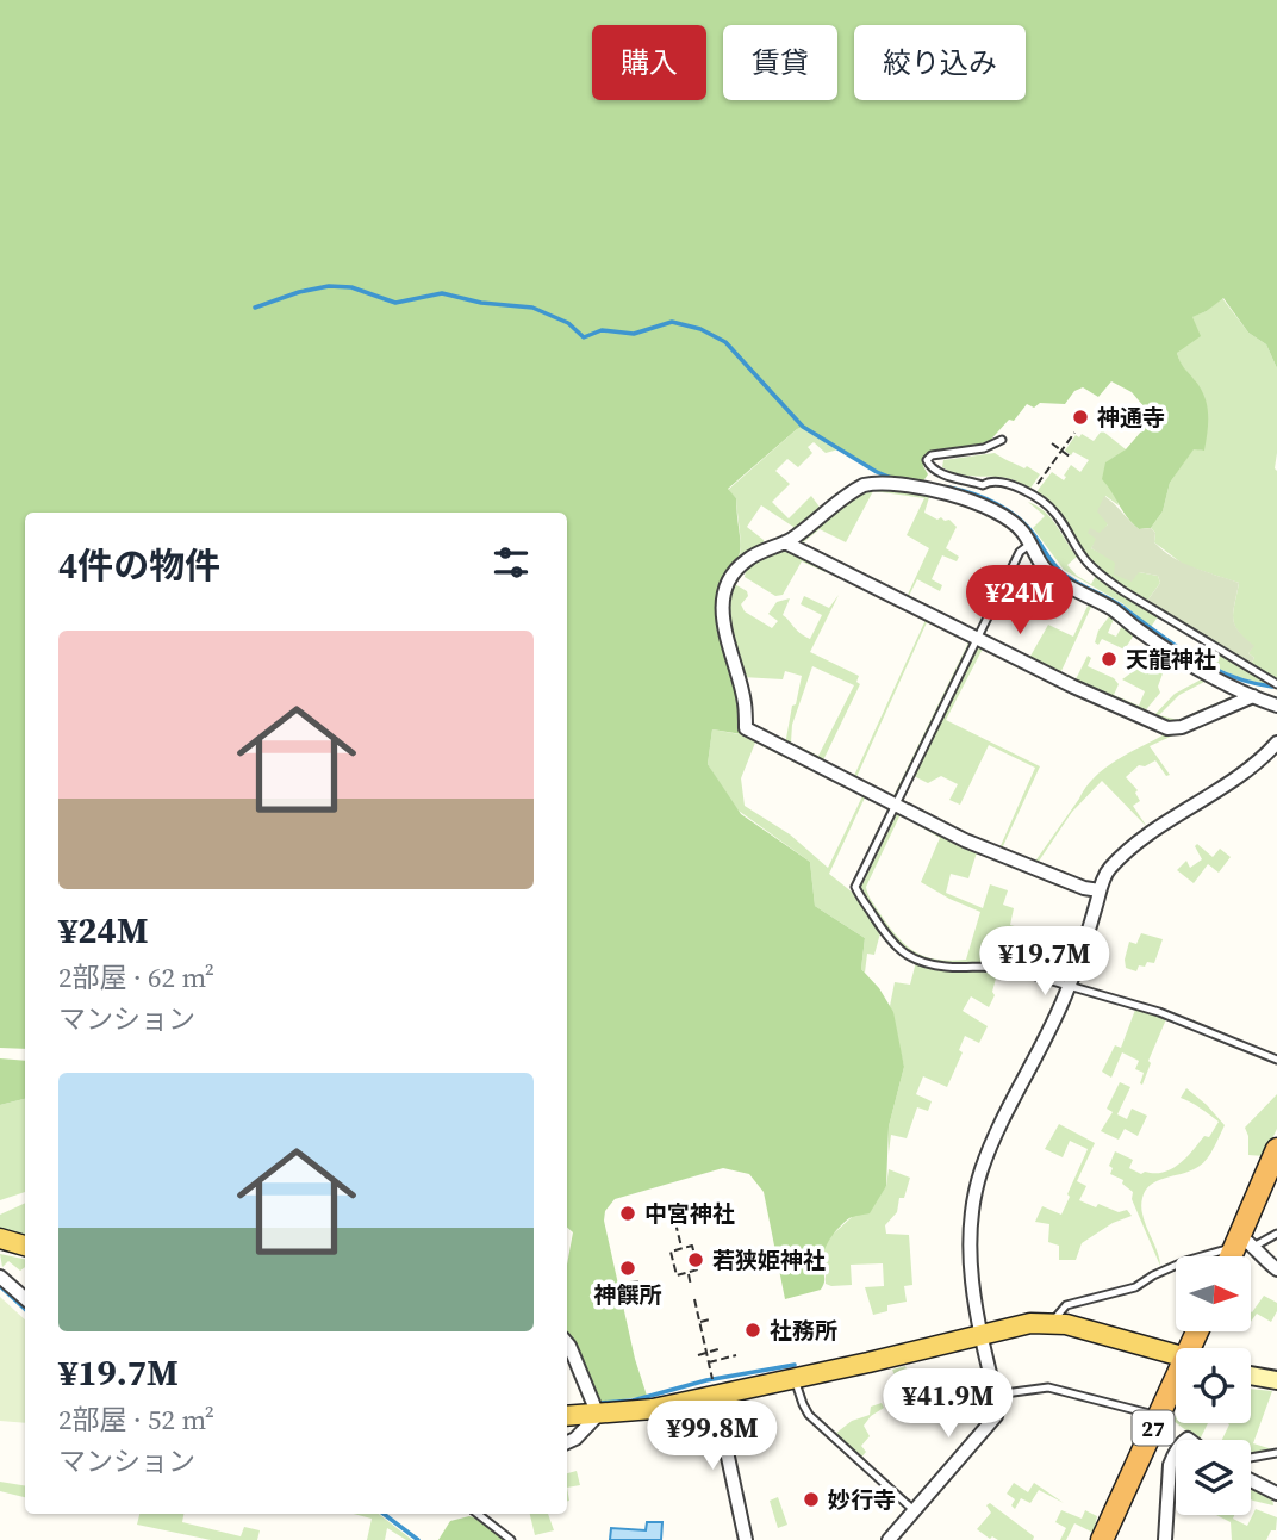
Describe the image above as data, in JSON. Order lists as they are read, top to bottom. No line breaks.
{"streets":{"highway":["27"]},"places":["神通寺","天龍神社","中宮神社","若狭姫神社","神饌所","社務所","妙行寺"],"north":"right","page":{"chip":["購入","賃貸","絞り込み"],"heading":"4件の物件","price":["¥24M","¥19.7M","¥41.9M","¥99.8M"],"list":[{"name":"¥24M","note":"2部屋 · 62 m² · マンション"},{"name":"¥19.7M","note":"2部屋 · 52 m² · マンション"}]}}
